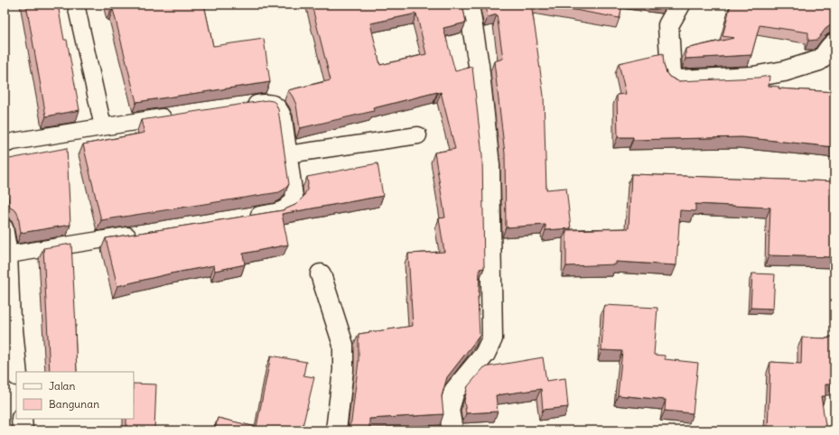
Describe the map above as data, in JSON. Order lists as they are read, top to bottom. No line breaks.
{"legend":["Jalan","Bangunan"]}
